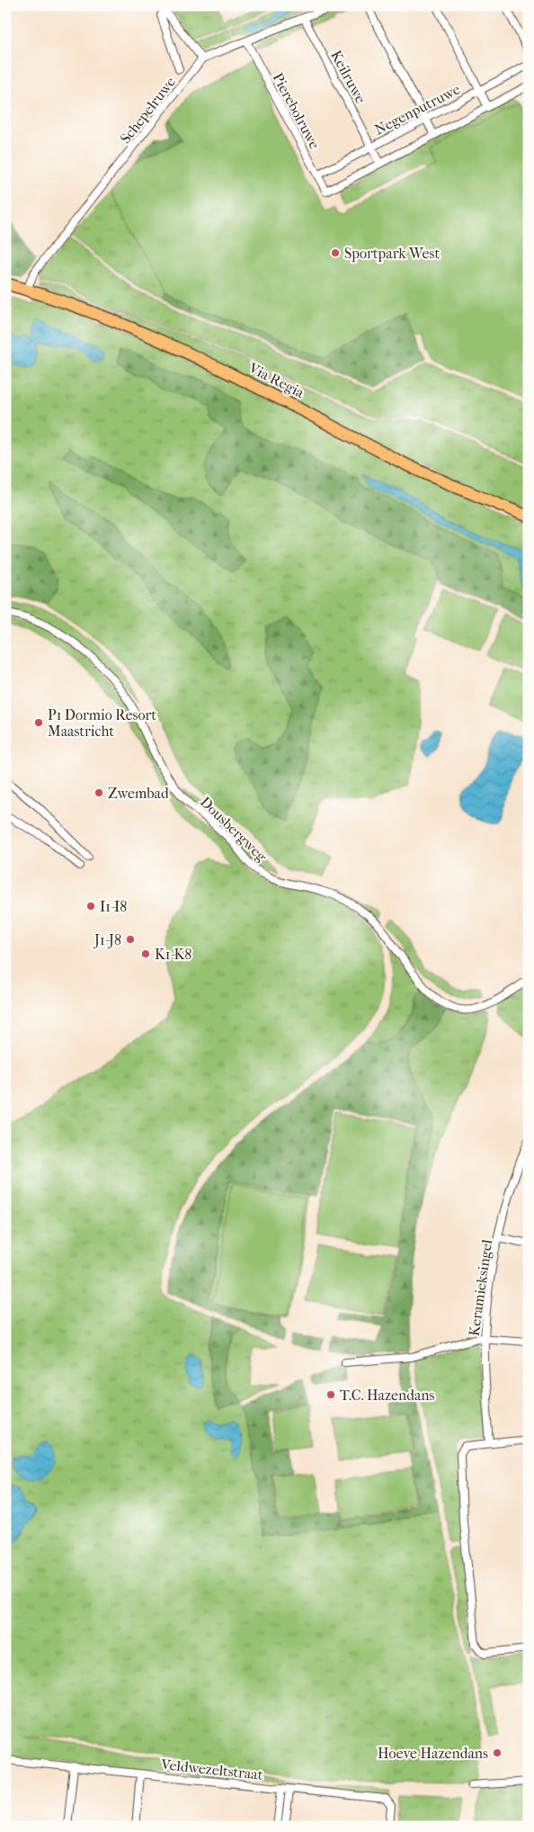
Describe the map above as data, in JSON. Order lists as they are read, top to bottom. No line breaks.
{"streets":{"main road":["Via Regia"],"street":["Keilruwe","Negenputruwe","Schepelruwe","Pierebolruwe","Dousbergweg","Keramieksingel","Veldwezeltstraat"]},"crossings":[["Keilruwe","Negenputruwe"],["Negenputruwe","Pierebolruwe"],["Schepelruwe","Via Regia"]],"places":["Sportpark West","P1 Dormio Resort Maastricht","Zwembad","I1-I8","J1-J8","K1-K8","T.C. Hazendans","Hoeve Hazendans"]}
